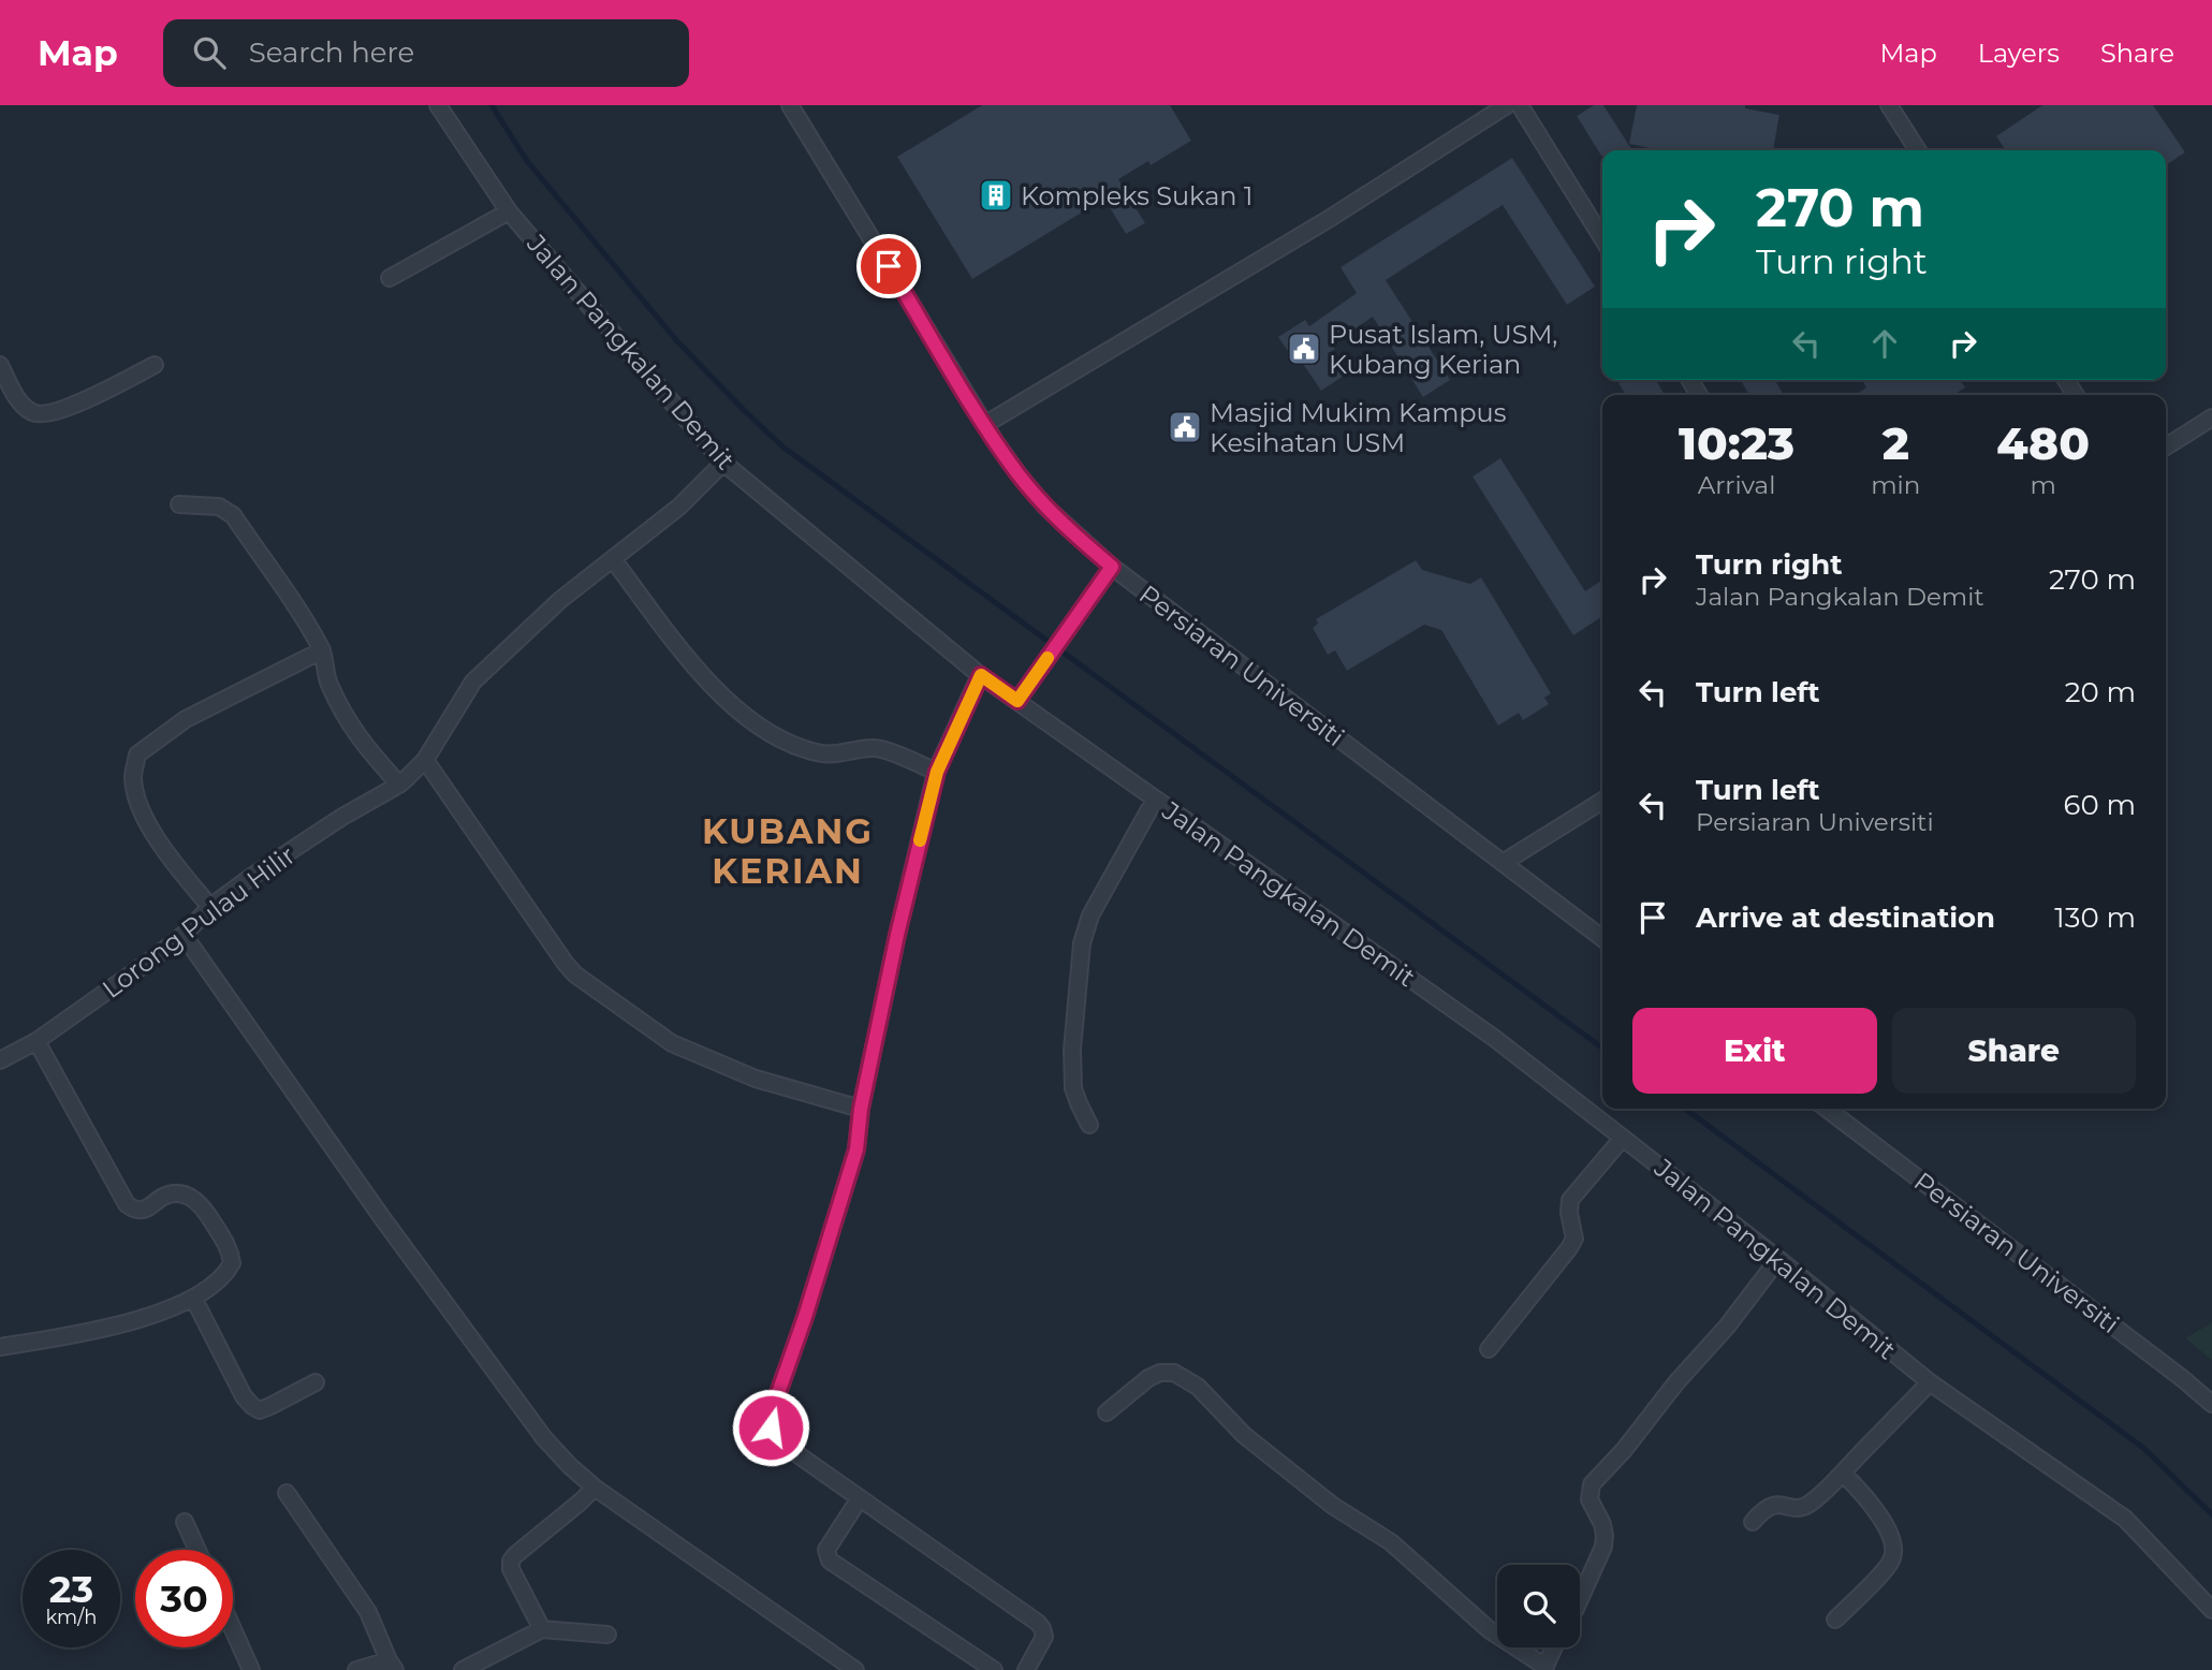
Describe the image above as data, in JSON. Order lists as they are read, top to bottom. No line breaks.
{"streets":{"street":["Jalan Pangkalan Demit","Persiaran Universiti","Lorong Pulau Hilir"]},"crossings":[["Jalan Pangkalan Demit","Lorong Pulau Hilir"]],"districts":["KUBANG KERIAN"],"places":{"building":["Kompleks Sukan 1"],"public building":["Pusat Islam, USM, Kubang Kerian","Masjid Mukim Kampus Kesihatan USM"]},"page":{"header":"Map","search":"Search here","nav":["Map","Layers","Share"],"turn":["270 m","Turn right"],"eta":["10:23","Arrival","2","min","480","m"],"list":[{"name":"Turn right","note":"Jalan Pangkalan Demit","value":"270 m"},{"name":"Turn left","value":"20 m"},{"name":"Turn left","note":"Persiaran Universiti","value":"60 m"},{"name":"Arrive at destination","value":"130 m"}],"buttons":["Exit","Share"],"speed":"23 km/h","limit":"30"}}
